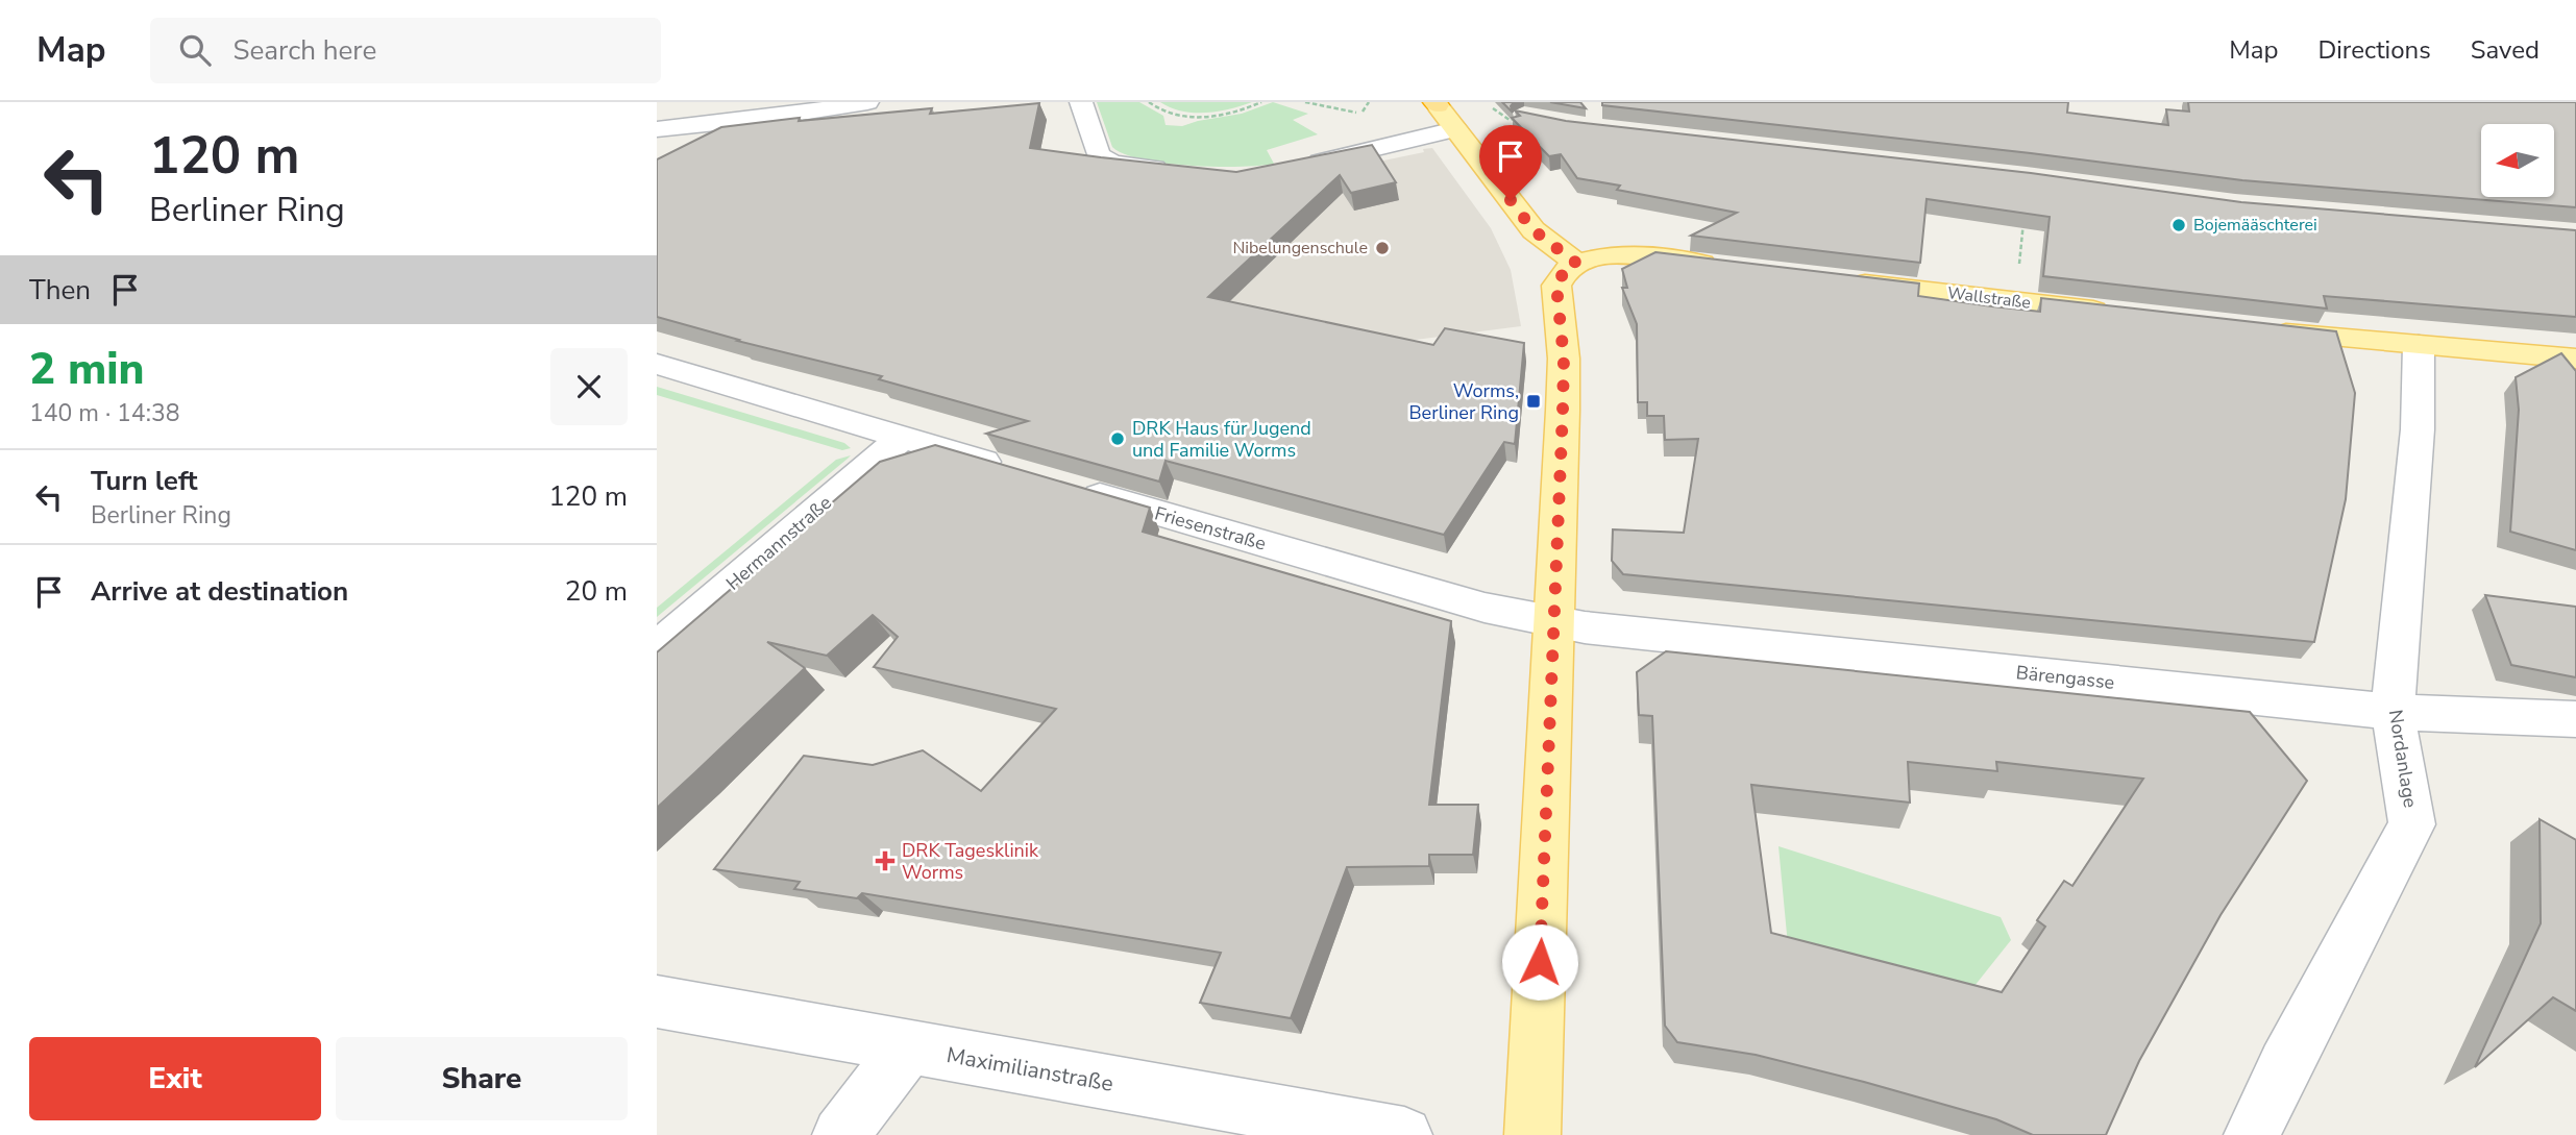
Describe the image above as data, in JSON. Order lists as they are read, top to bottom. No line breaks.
{"streets":{"main road":["Wallstraße"],"street":["Friesenstraße","Hermannstraße","Bärengasse","Nordanlage","Maximilianstraße"]},"crossings":[["Friesenstraße","Bärengasse"],["Bärengasse","Nordanlage"]],"places":{"other":["Bojemääschterei","Nibelungenschule","DRK Haus für Jugend und Familie Worms"],"transit":["Worms, Berliner Ring"],"health":["DRK Tagesklinik Worms"]},"north":"left","page":{"header":"Map","search":"Search here","nav":["Map","Directions","Saved"],"turn":["120 m","Berliner Ring"],"then":"Then","heading":["2 min","140 m · 14:38"],"list":[{"name":"Turn left","note":"Berliner Ring","value":"120 m"},{"name":"Arrive at destination","value":"20 m"}],"buttons":["Exit","Share"]}}
